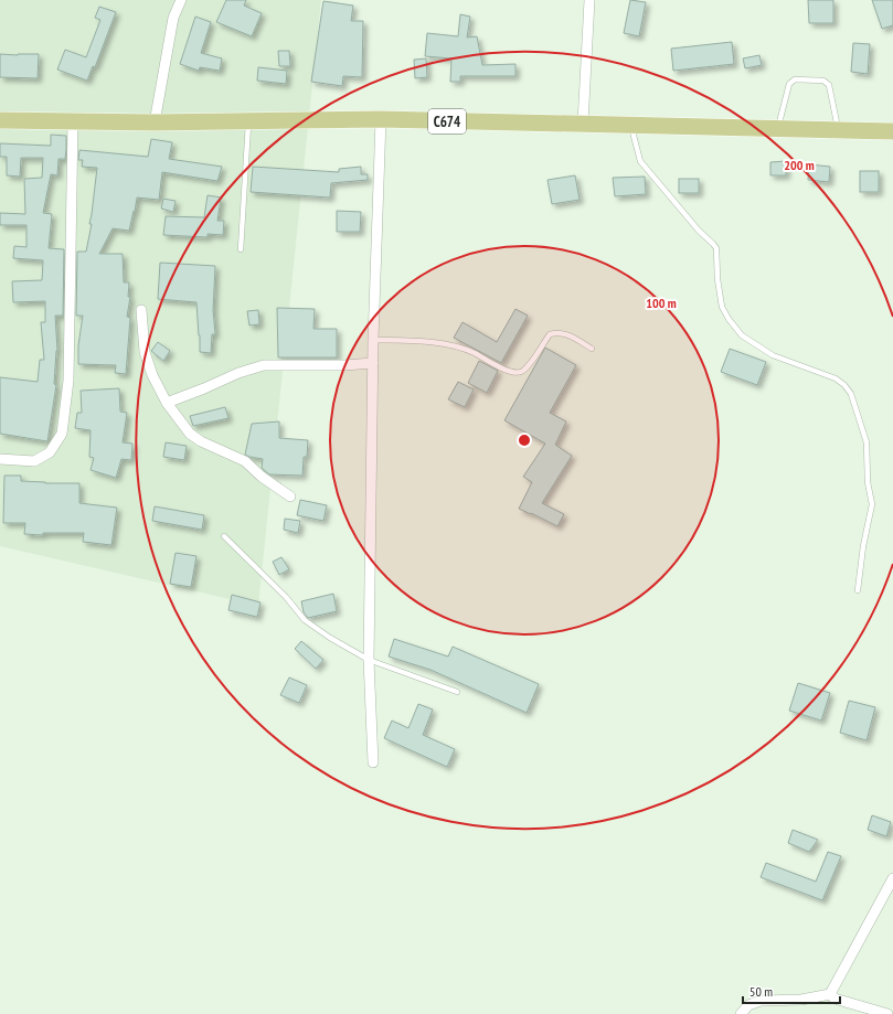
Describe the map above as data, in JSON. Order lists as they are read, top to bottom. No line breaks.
{"streets":{"main road":["C674"]},"scale_bar":"50 m","rings":["200 m","100 m"]}
